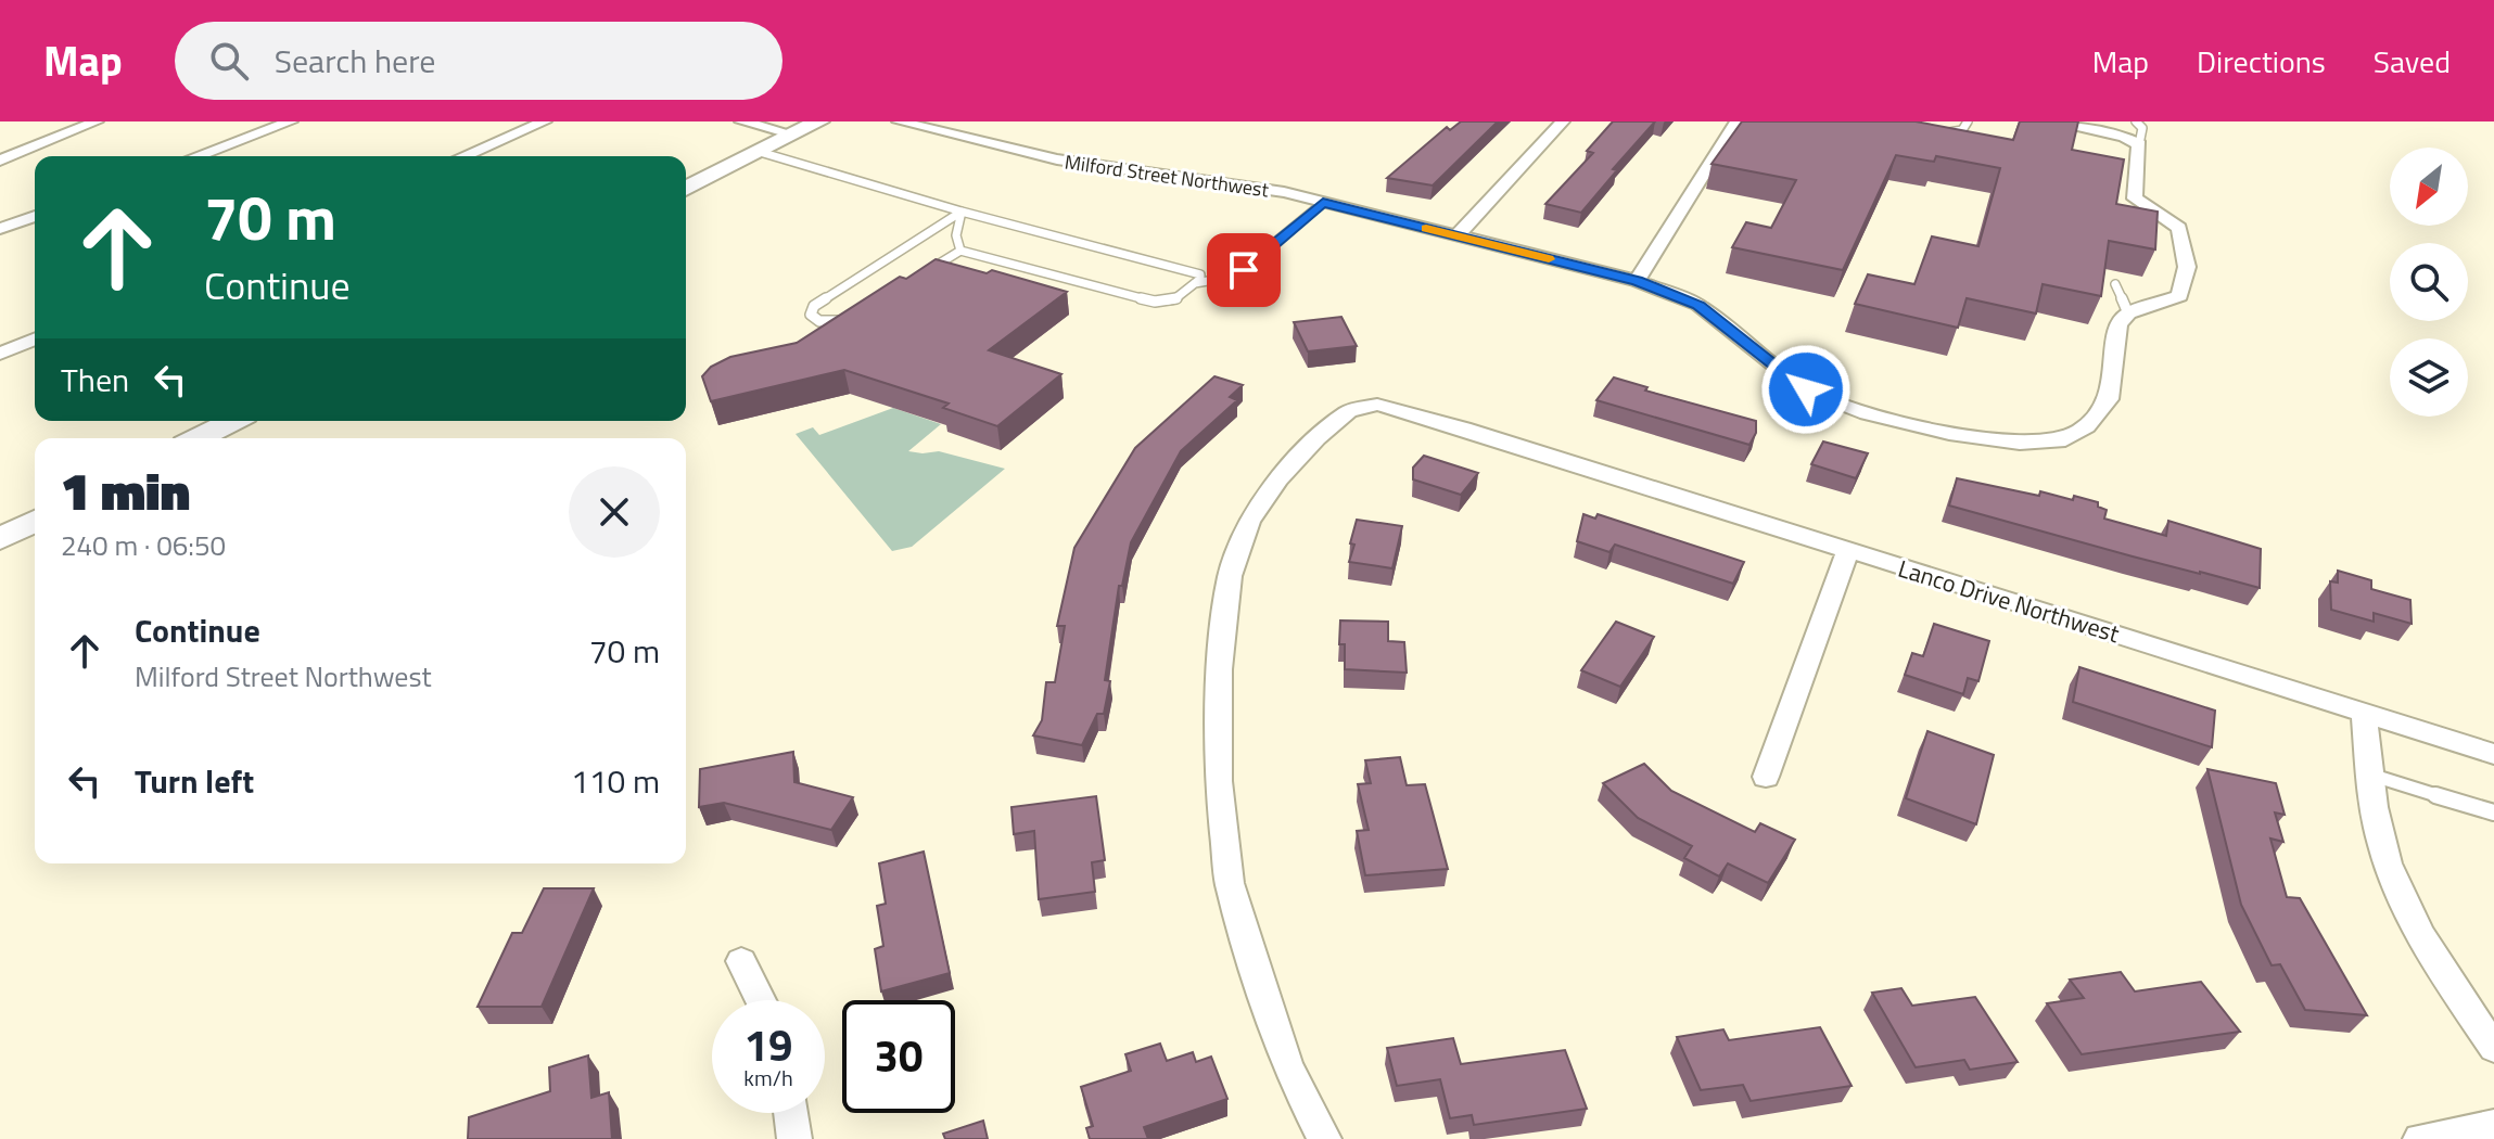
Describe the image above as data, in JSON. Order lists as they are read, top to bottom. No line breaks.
{"streets":{"street":["Milford Street Northwest","Lanco Drive Northwest"]},"north":"bottom left","page":{"header":"Map","search":"Search here","nav":["Map","Directions","Saved"],"turn":["70 m","Continue"],"then":"Then","heading":["1 min","240 m · 06:50"],"list":[{"name":"Continue","note":"Milford Street Northwest","value":"70 m"},{"name":"Turn left","value":"110 m"}],"speed":"19 km/h","limit":"30"}}
